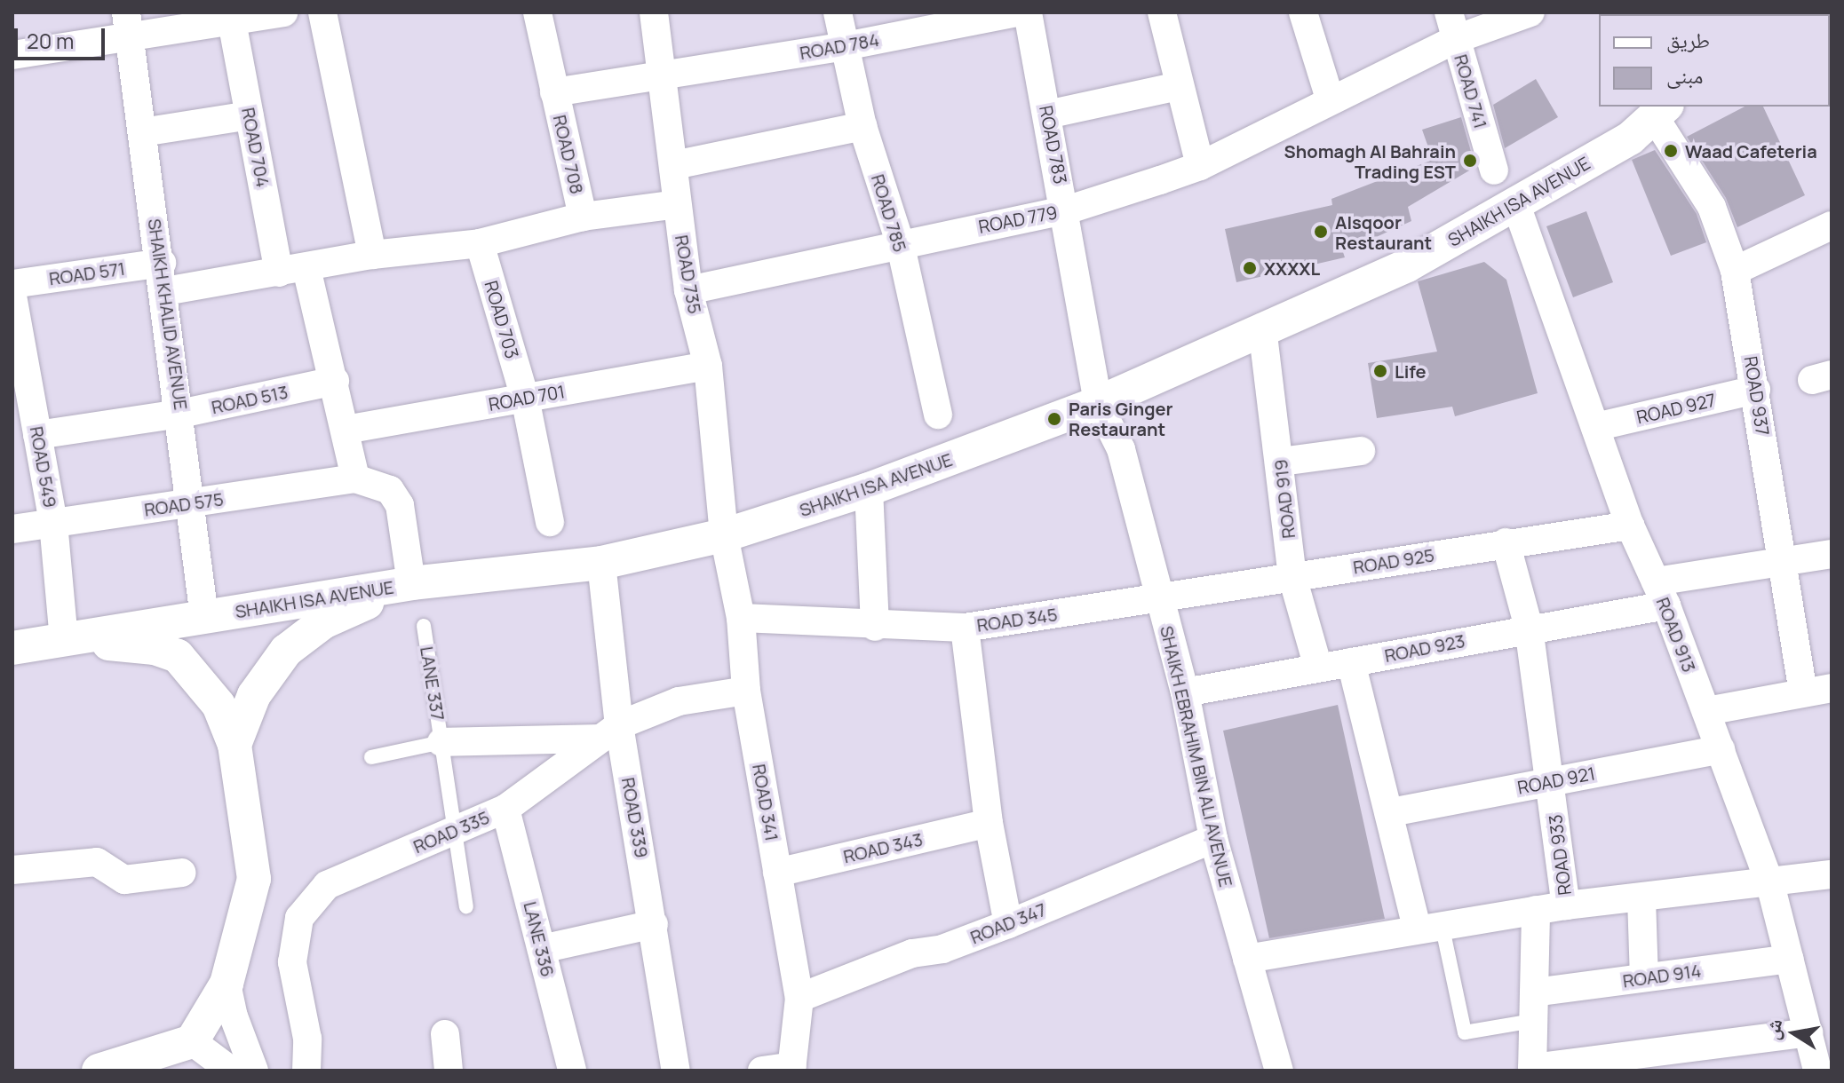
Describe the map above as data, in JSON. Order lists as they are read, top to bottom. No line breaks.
{"streets":{"street":["ROAD 784","ROAD 741","ROAD 783","ROAD 704","ROAD 708","SHAIKH ISA AVENUE","ROAD 785","ROAD 779","ROAD 571","ROAD 735","SHAIKH KHALID AVENUE","ROAD 703","ROAD 937","ROAD 701","ROAD 513","ROAD 927","ROAD 549","ROAD 919","ROAD 575","ROAD 925","ROAD 345","ROAD 913","ROAD 923","SHAIKH EBRAHIM BIN ALI AVENUE","ROAD 921","ROAD 341","ROAD 339","ROAD 335","ROAD 343","ROAD 933","ROAD 347","LANE 336","ROAD 914"],"lane":["LANE 337"]},"crossings":[["ROAD 784","ROAD 708"],["ROAD 784","ROAD 785"],["ROAD 784","ROAD 735"],["ROAD 741","ROAD 779"],["ROAD 783","SHAIKH ISA AVENUE"],["ROAD 783","ROAD 779"],["ROAD 783","SHAIKH EBRAHIM BIN ALI AVENUE"],["ROAD 708","ROAD 735"],["SHAIKH ISA AVENUE","ROAD 735"],["SHAIKH ISA AVENUE","SHAIKH KHALID AVENUE"],["SHAIKH ISA AVENUE","ROAD 937"],["SHAIKH ISA AVENUE","ROAD 549"],["SHAIKH ISA AVENUE","ROAD 919"],["SHAIKH ISA AVENUE","ROAD 913"],["SHAIKH ISA AVENUE","SHAIKH EBRAHIM BIN ALI AVENUE"],["SHAIKH ISA AVENUE","ROAD 341"],["SHAIKH ISA AVENUE","ROAD 339"],["ROAD 785","ROAD 779"],["ROAD 779","ROAD 735"],["ROAD 571","SHAIKH KHALID AVENUE"],["ROAD 735","ROAD 701"],["ROAD 735","ROAD 341"],["SHAIKH KHALID AVENUE","ROAD 513"],["SHAIKH KHALID AVENUE","ROAD 575"],["ROAD 703","ROAD 701"],["ROAD 937","ROAD 927"],["ROAD 937","ROAD 923"],["ROAD 513","ROAD 549"],["ROAD 927","ROAD 913"],["ROAD 549","ROAD 575"],["ROAD 919","ROAD 925"],["ROAD 919","ROAD 923"],["ROAD 925","ROAD 345"],["ROAD 925","ROAD 913"],["ROAD 925","SHAIKH EBRAHIM BIN ALI AVENUE"],["ROAD 925","ROAD 933"],["ROAD 345","SHAIKH EBRAHIM BIN ALI AVENUE"],["ROAD 345","ROAD 341"],["ROAD 913","ROAD 923"],["ROAD 913","ROAD 921"],["ROAD 913","ROAD 933"],["ROAD 913","ROAD 914"],["ROAD 923","SHAIKH EBRAHIM BIN ALI AVENUE"],["ROAD 923","ROAD 933"],["LANE 337","ROAD 335"],["SHAIKH EBRAHIM BIN ALI AVENUE","ROAD 347"],["ROAD 921","ROAD 933"],["ROAD 341","ROAD 335"],["ROAD 341","ROAD 343"],["ROAD 341","ROAD 347"],["ROAD 339","ROAD 335"],["ROAD 335","LANE 336"]],"places":["Waad Cafeteria","Shomagh Al Bahrain Trading EST","Alsqoor Restaurant","XXXXL","Life","Paris Ginger Restaurant"],"legend":["طريق","مبنى"],"scale_bar":"20 m","north":"left"}
